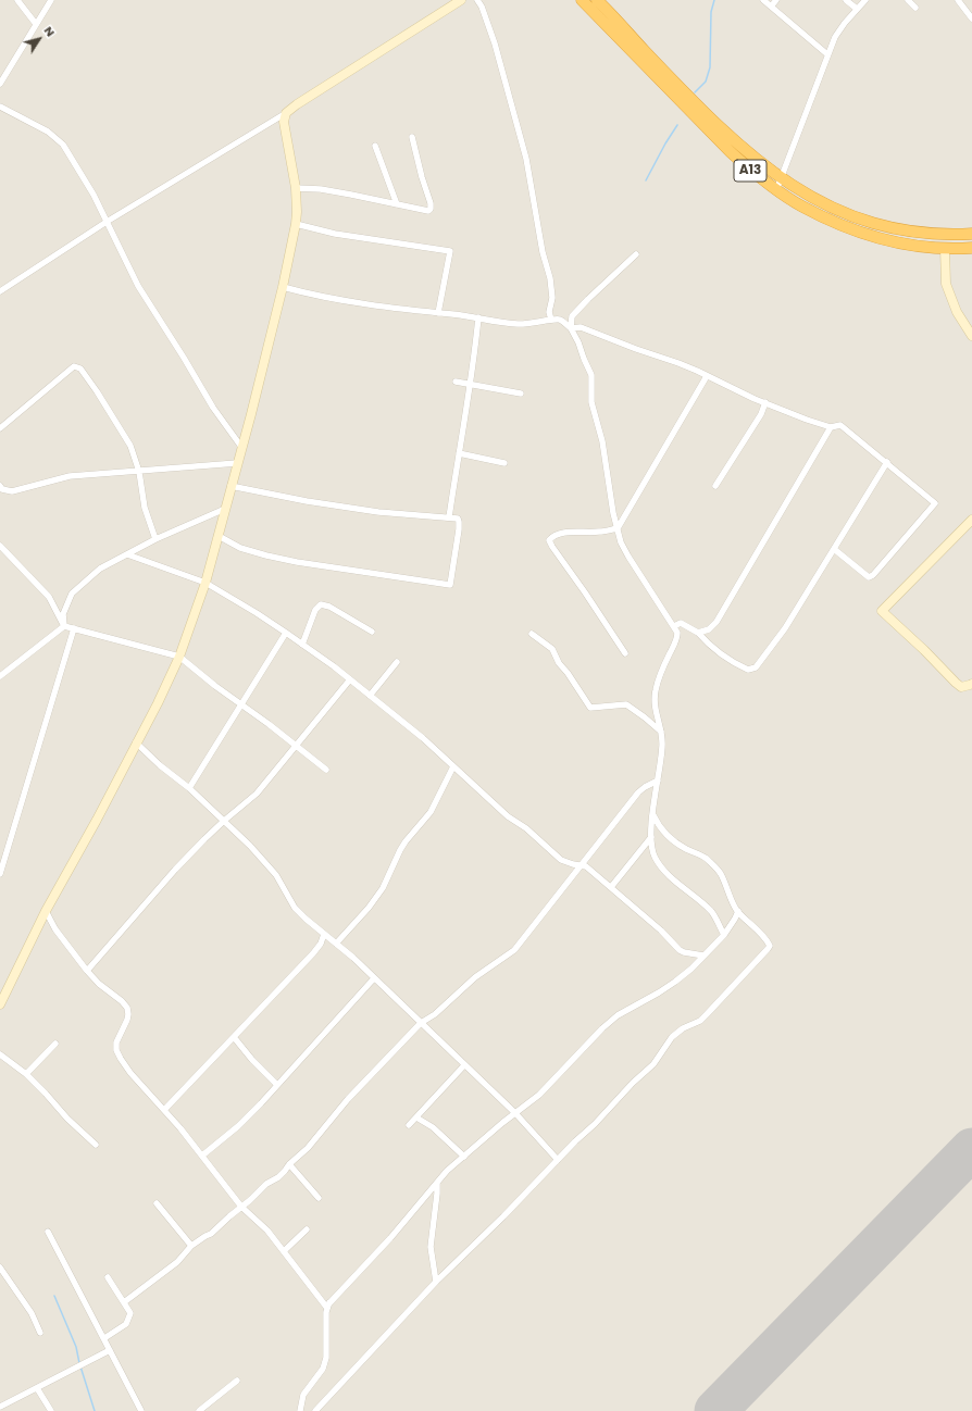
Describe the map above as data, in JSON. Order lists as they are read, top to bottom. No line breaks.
{"streets":{"highway":["A13"]},"north":"top right"}
